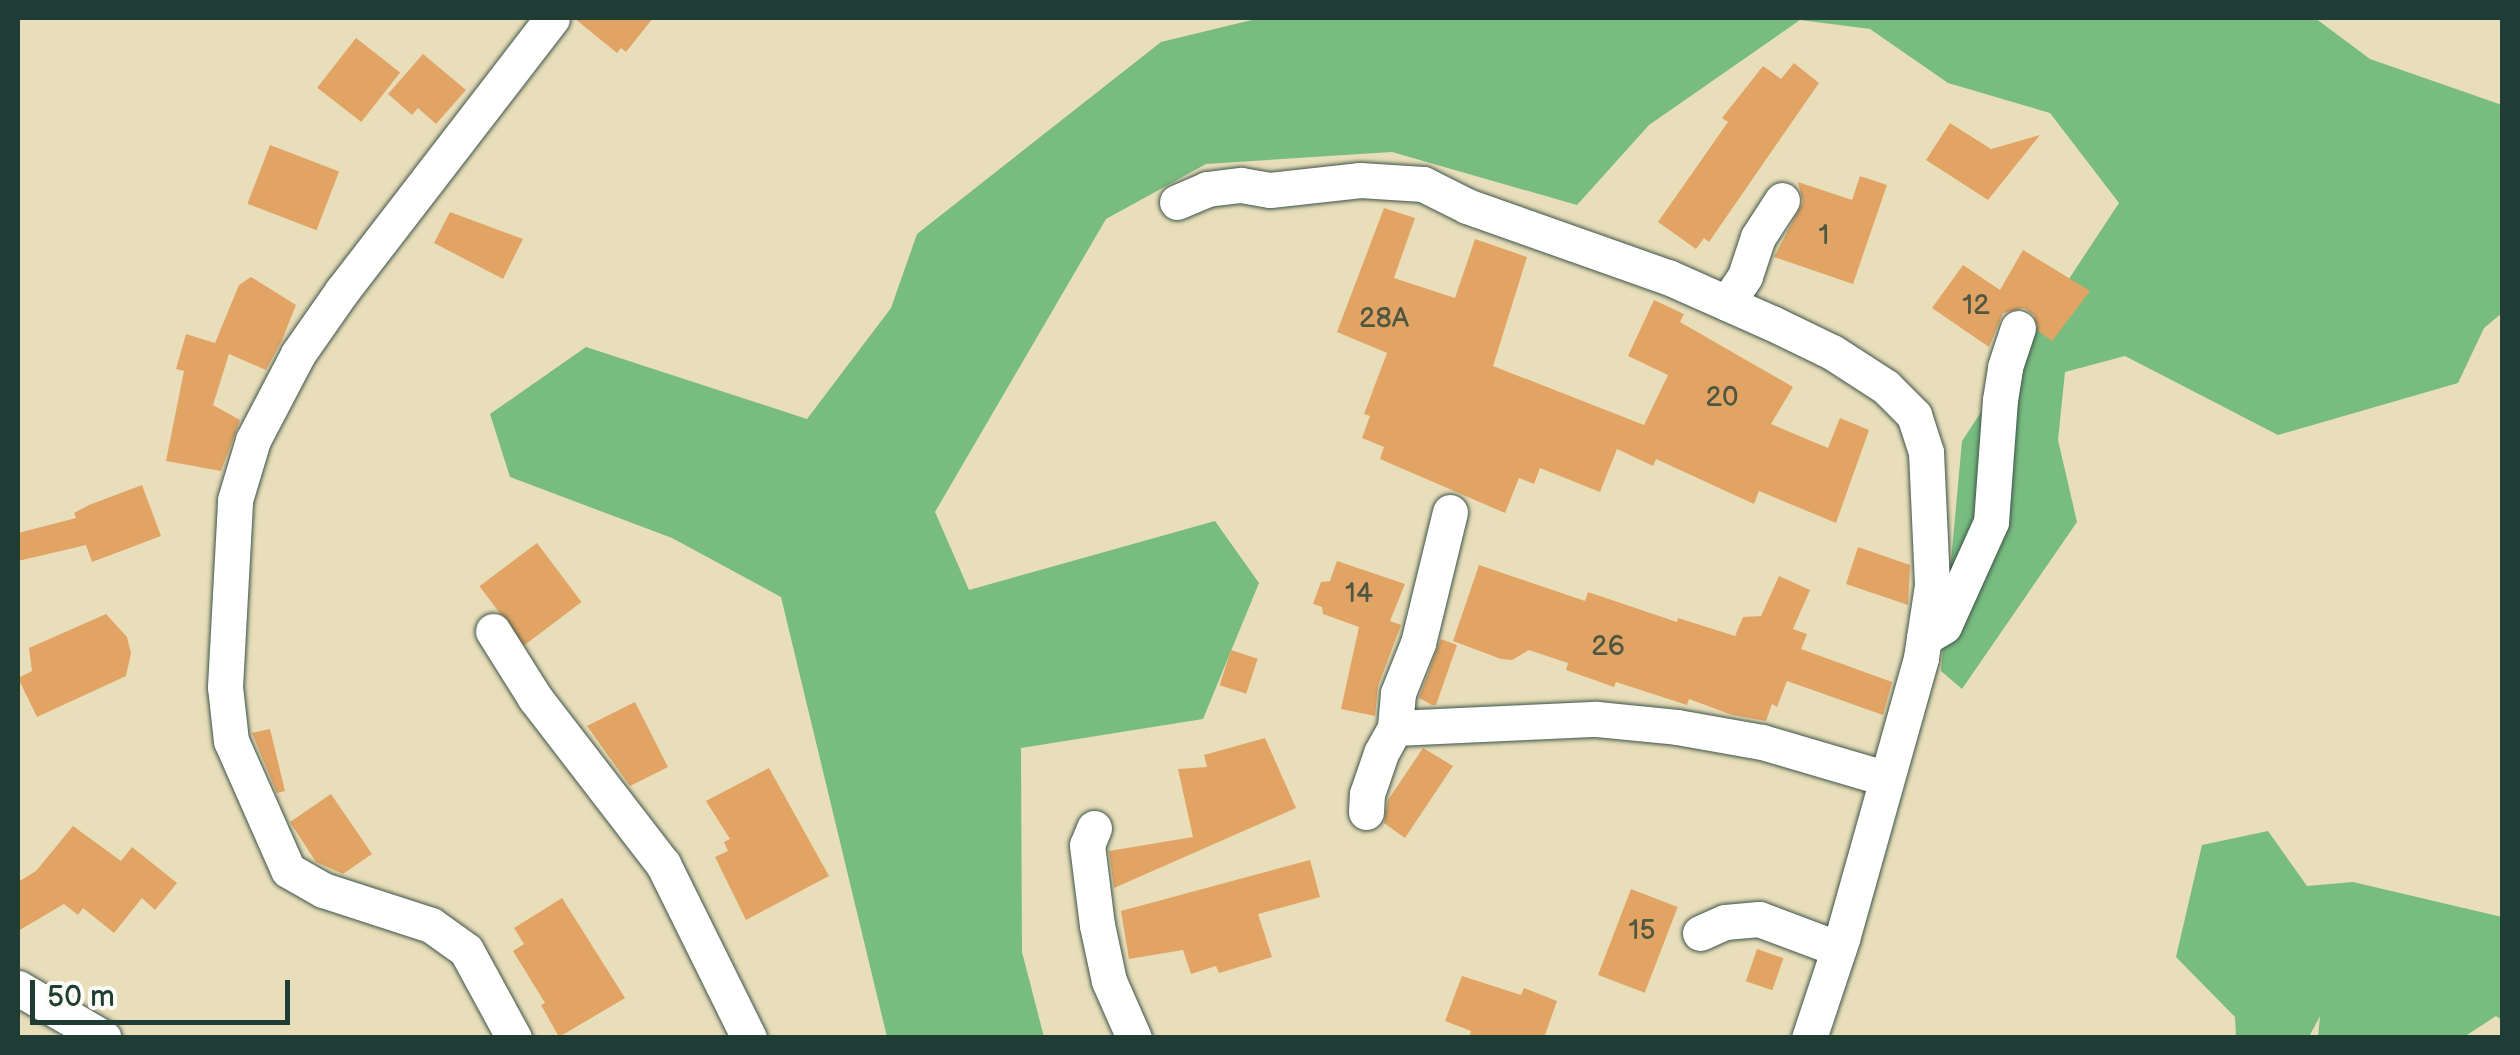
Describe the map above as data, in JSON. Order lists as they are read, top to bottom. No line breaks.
{"house_numbers":["1","12","28А","20","14","26","15"],"scale_bar":"50 m"}
